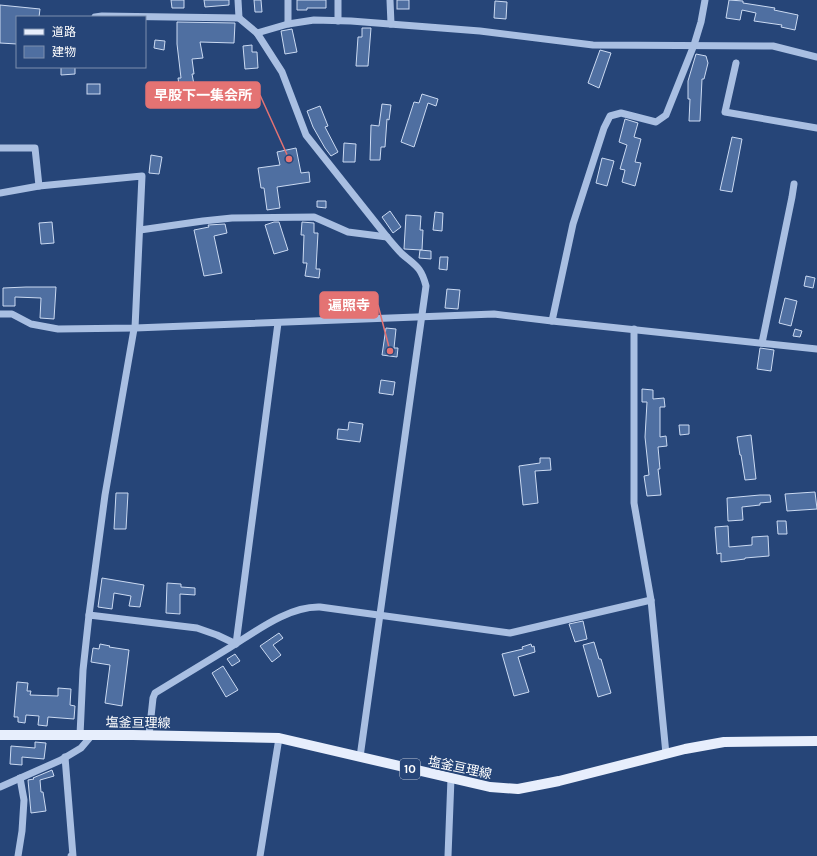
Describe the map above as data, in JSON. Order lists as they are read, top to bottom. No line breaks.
{"streets":{"main road":["塩釜亘理線","10"]},"places":["早股下一集会所","遍照寺"],"legend":["道路","建物"]}
